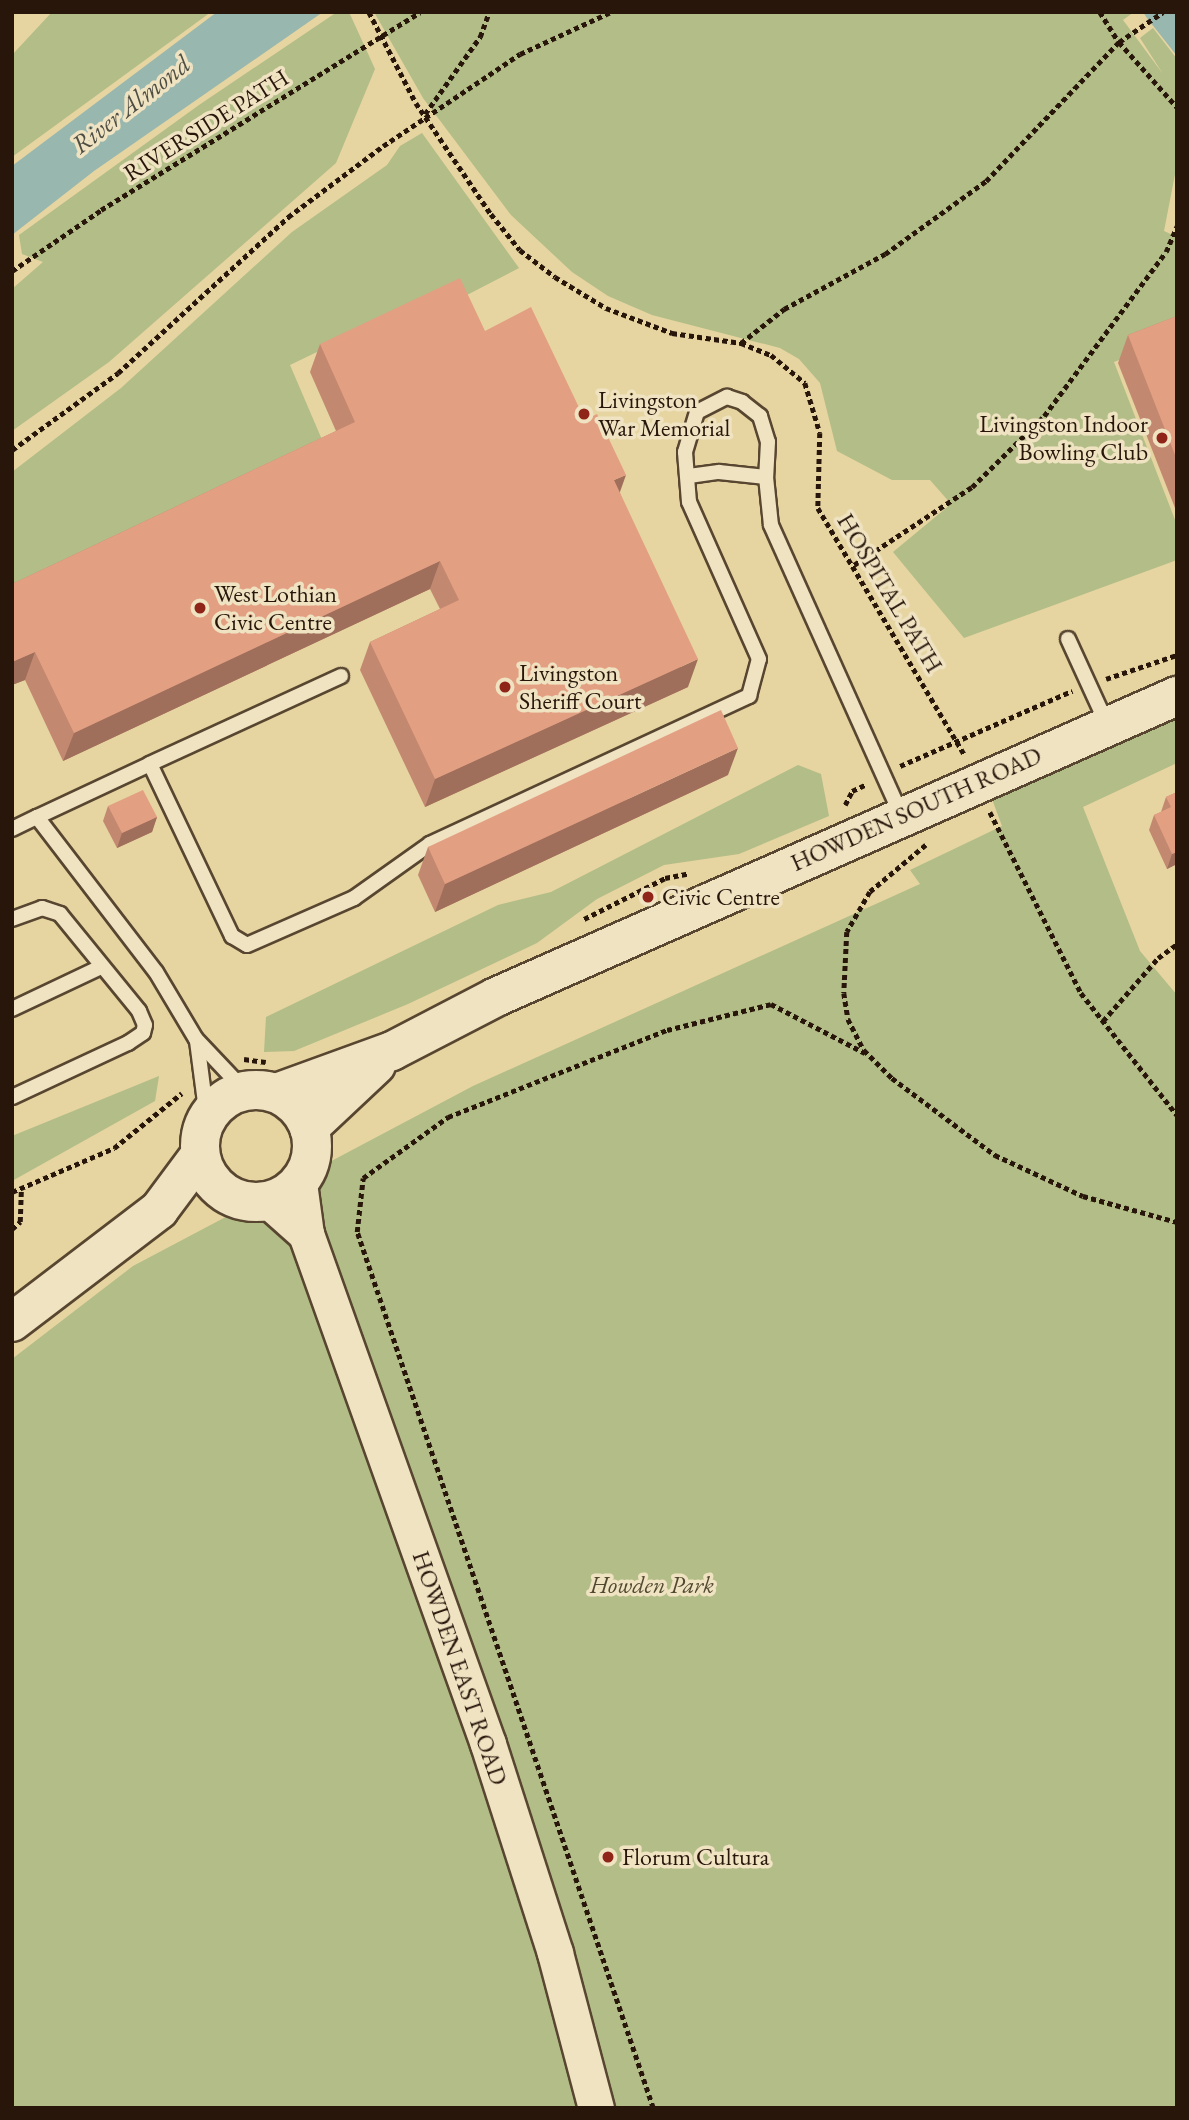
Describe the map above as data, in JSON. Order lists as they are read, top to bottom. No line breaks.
{"streets":{"main road":["HOWDEN SOUTH ROAD"],"street":["HOWDEN EAST ROAD"],"path":["RIVERSIDE PATH","HOSPITAL PATH"]},"crossings":[["HOSPITAL PATH","HOWDEN SOUTH ROAD"],["HOWDEN SOUTH ROAD","HOWDEN EAST ROAD"]],"water":["River Almond"],"parks":["Howden Park"],"places":["Livingston War Memorial","Livingston Indoor Bowling Club","West Lothian Civic Centre","Livingston Sheriff Court","Civic Centre","Florum Cultura"]}
